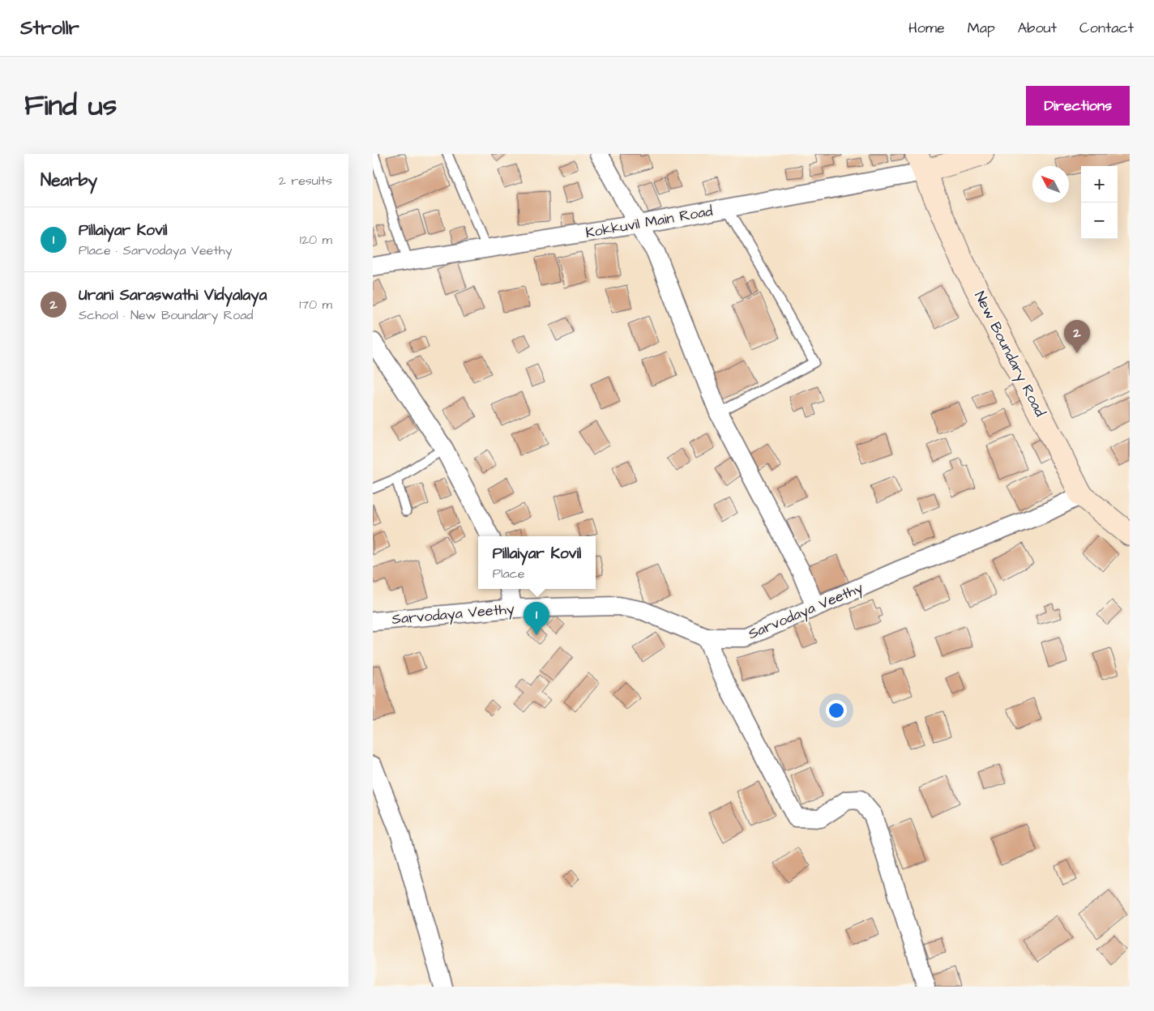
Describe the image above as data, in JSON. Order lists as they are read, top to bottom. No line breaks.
{"streets":{"main road":["New Boundary Road"],"street":["Kokkuvil Main Road","Sarvodaya Veethy"]},"crossings":[["Kokkuvil Main Road","New Boundary Road"],["New Boundary Road","Sarvodaya Veethy"]],"north":"top left","page":{"header":"Strollr","nav":["Home","Map","About","Contact"],"title":"Find us","buttons":"Directions","heading":["Nearby","2 results"],"map_buttons":["+","−"],"list":[{"mark":"1","name":"Pillaiyar Kovil","note":"Place · Sarvodaya Veethy","value":"120 m"},{"mark":"2","name":"Urani Saraswathi Vidyalaya","note":"School · New Boundary Road","value":"170 m"}],"pins":["2","1"],"popup":["Pillaiyar Kovil","Place"]}}
